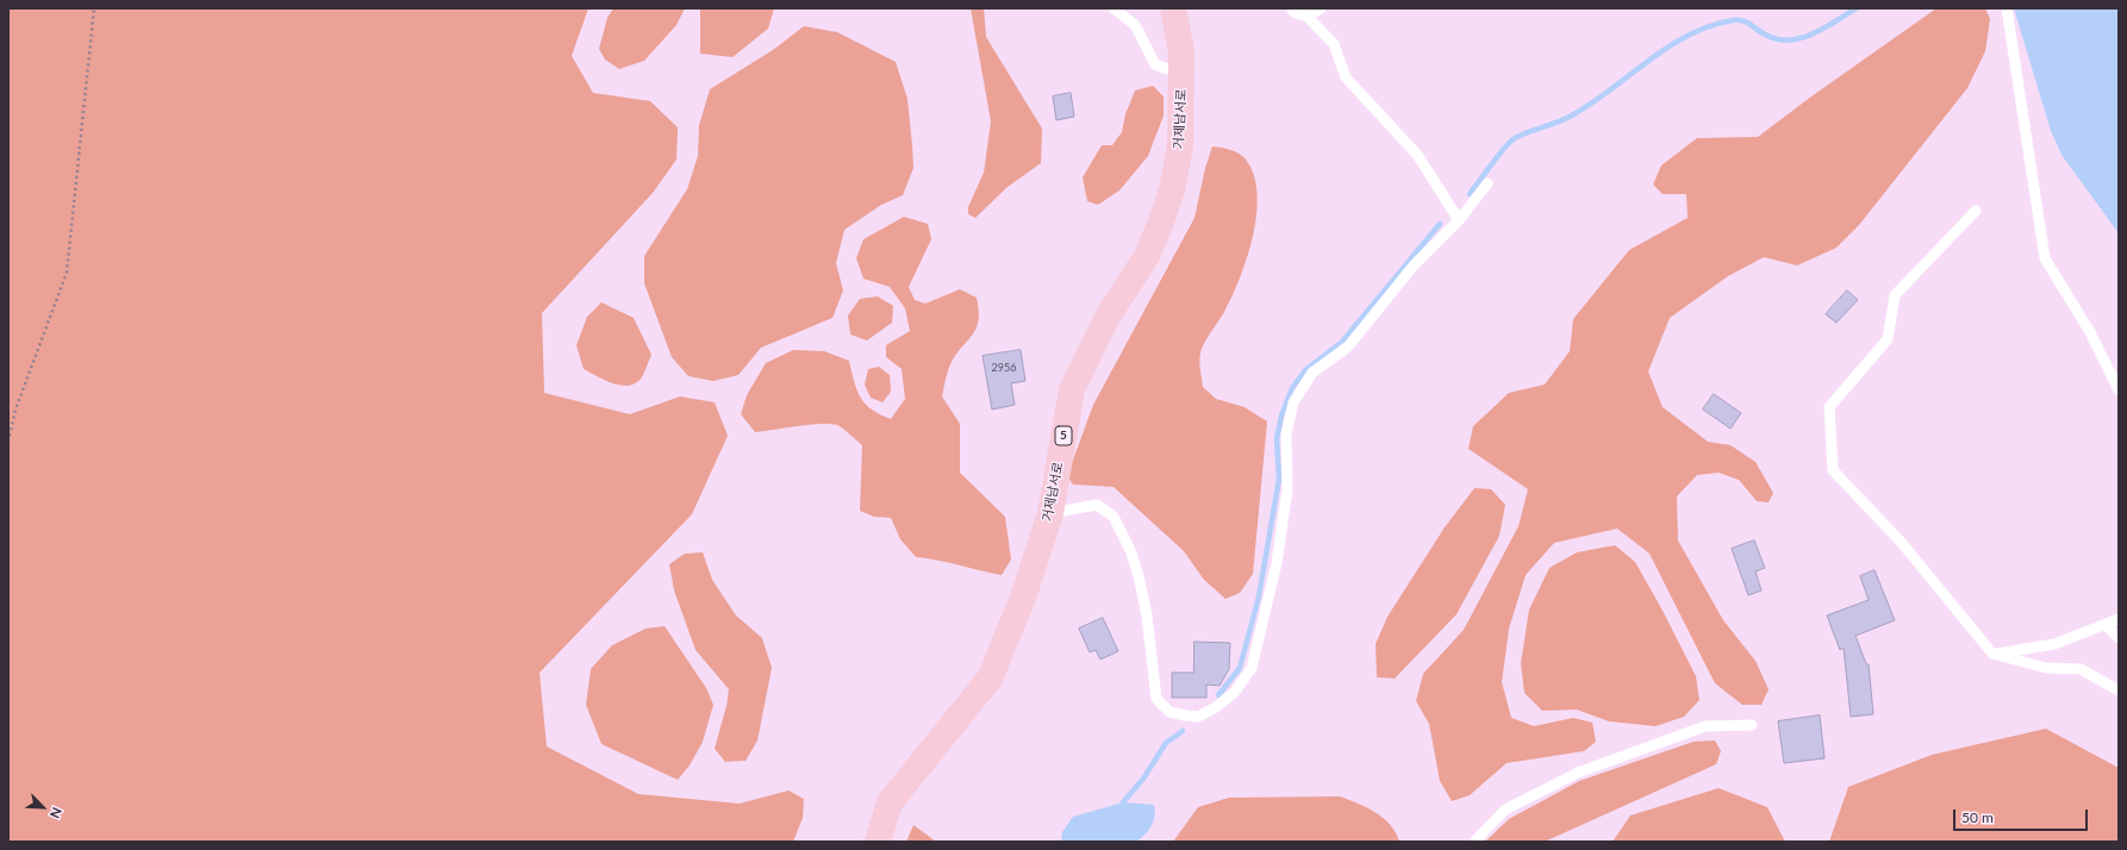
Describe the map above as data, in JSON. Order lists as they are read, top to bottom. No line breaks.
{"streets":{"main road":["거제남서로","5"]},"house_numbers":["2956"],"scale_bar":"50 m","north":"bottom right"}
